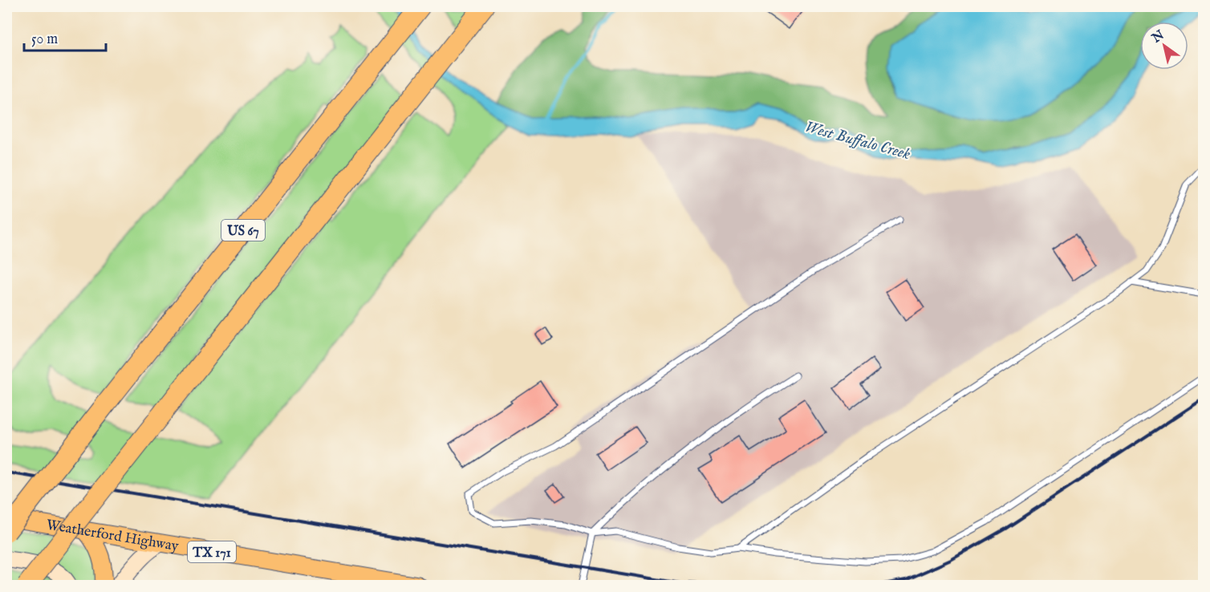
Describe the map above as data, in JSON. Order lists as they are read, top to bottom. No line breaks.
{"streets":{"highway":["US 67"],"main road":["Weatherford Highway","TX 171"]},"water":["West Buffalo Creek"],"scale_bar":"50 m","north":"top left"}
